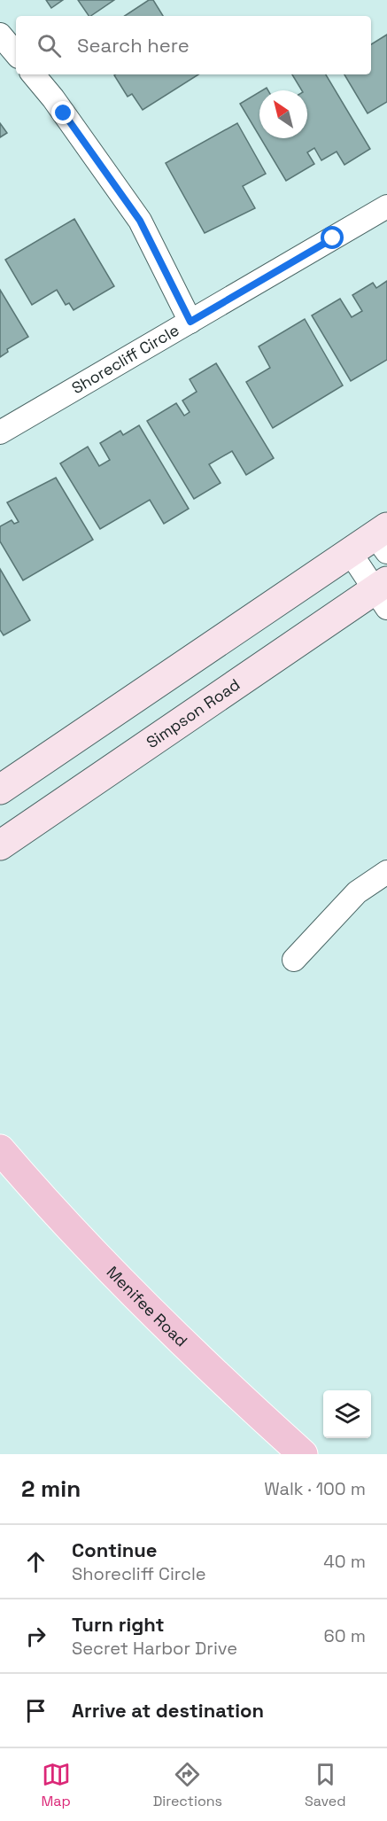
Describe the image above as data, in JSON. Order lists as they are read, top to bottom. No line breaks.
{"streets":{"main road":["Simpson Road","Menifee Road"],"street":["Shorecliff Circle"]},"north":"top left","page":{"search":"Search here","heading":["2 min","Walk · 100 m"],"list":[["Continue","Shorecliff Circle","40 m"],["Turn right","Secret Harbor Drive","60 m"],"Arrive at destination"],"nav":["Map","Directions","Saved"]}}
